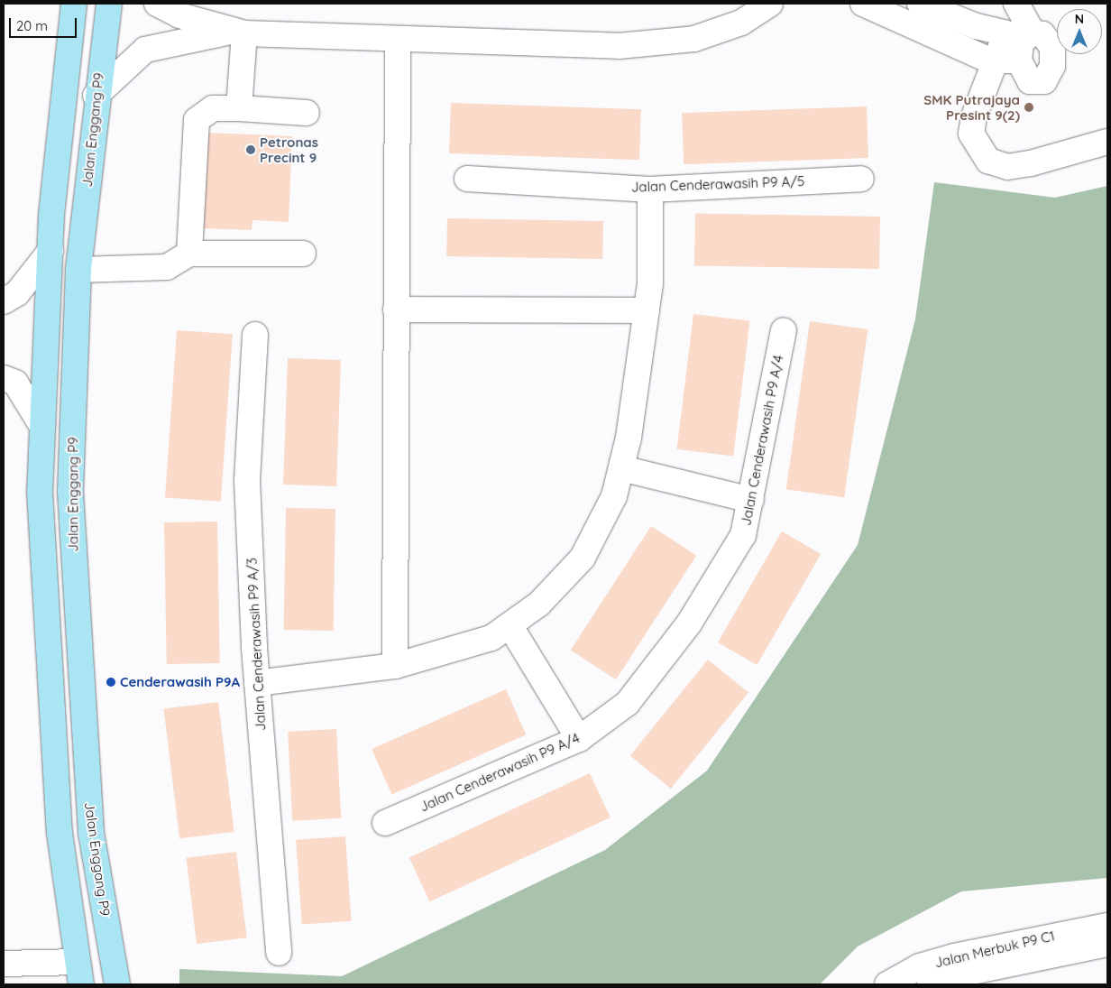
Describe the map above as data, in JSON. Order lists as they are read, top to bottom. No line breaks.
{"streets":{"main road":["Jalan Enggang P9"],"street":["Jalan Cenderawasih P9 A/5","Jalan Cenderawasih P9 A/4","Jalan Cenderawasih P9 A/3","Jalan Merbuk P9 C1"]},"places":["SMK Putrajaya Presint 9(2)","Petronas Precint 9","Cenderawasih P9A"],"scale_bar":"20 m","north":"top"}
